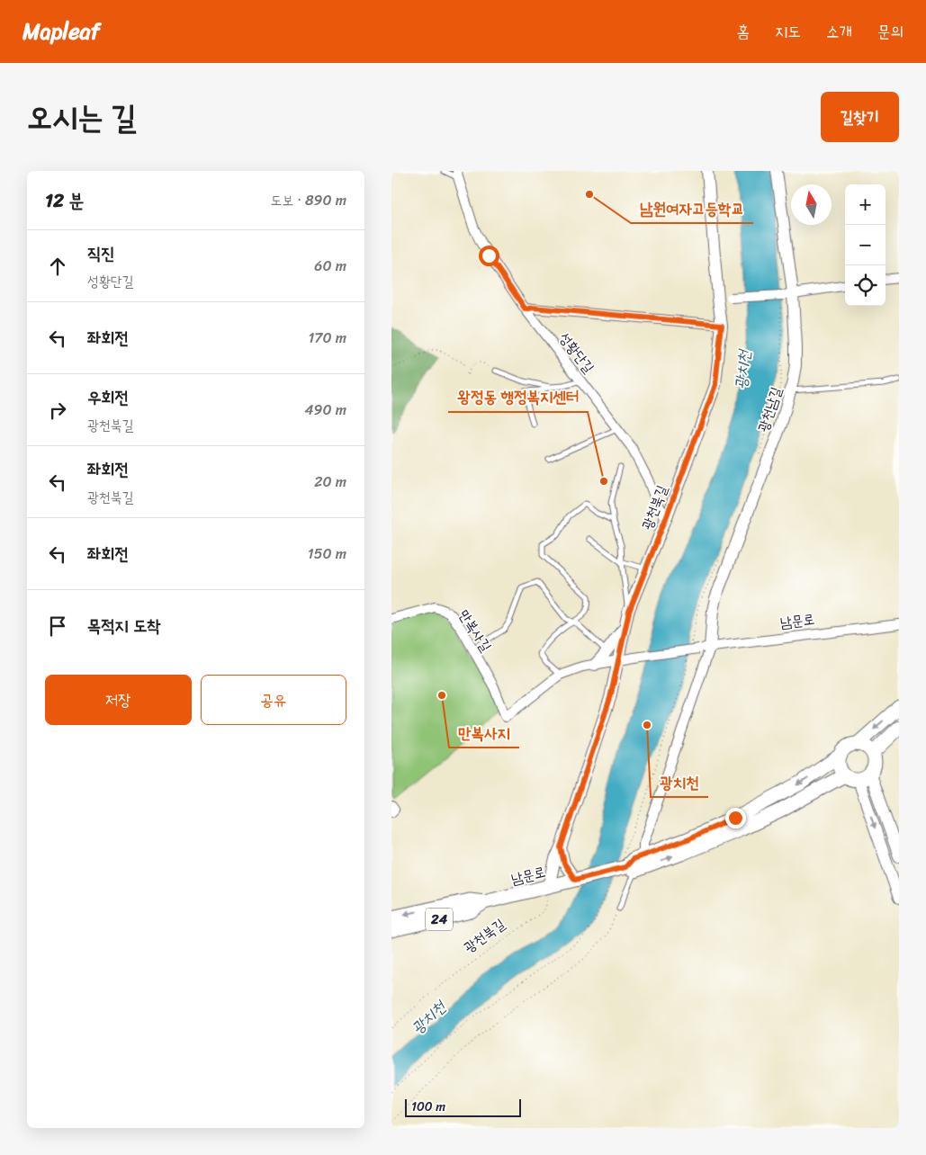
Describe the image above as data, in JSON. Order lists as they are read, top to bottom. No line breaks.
{"streets":{"main road":["남문로","24"],"street":["성황단길","광천남길","광천북길","만복사길"]},"crossings":[["성황단길","광천북길"],["광천남길","남문로"],["광천북길","남문로"]],"water":["광치천"],"places":["남원여자고등학교","왕정동 행정복지센터","만복사지","광치천"],"scale_bar":"100 m","north":"top","page":{"header":"Mapleaf","nav":["홈","지도","소개","문의"],"title":"오시는 길","buttons":["길찾기",["저장","공유"]],"heading":["12 분","도보 · 890 m"],"map_buttons":["+","−"],"list":[["직진","성황단길","60 m"],["좌회전","170 m"],["우회전","광천북길","490 m"],["좌회전","광천북길","20 m"],["좌회전","150 m"],"목적지 도착"],"scale":"100 m"}}
